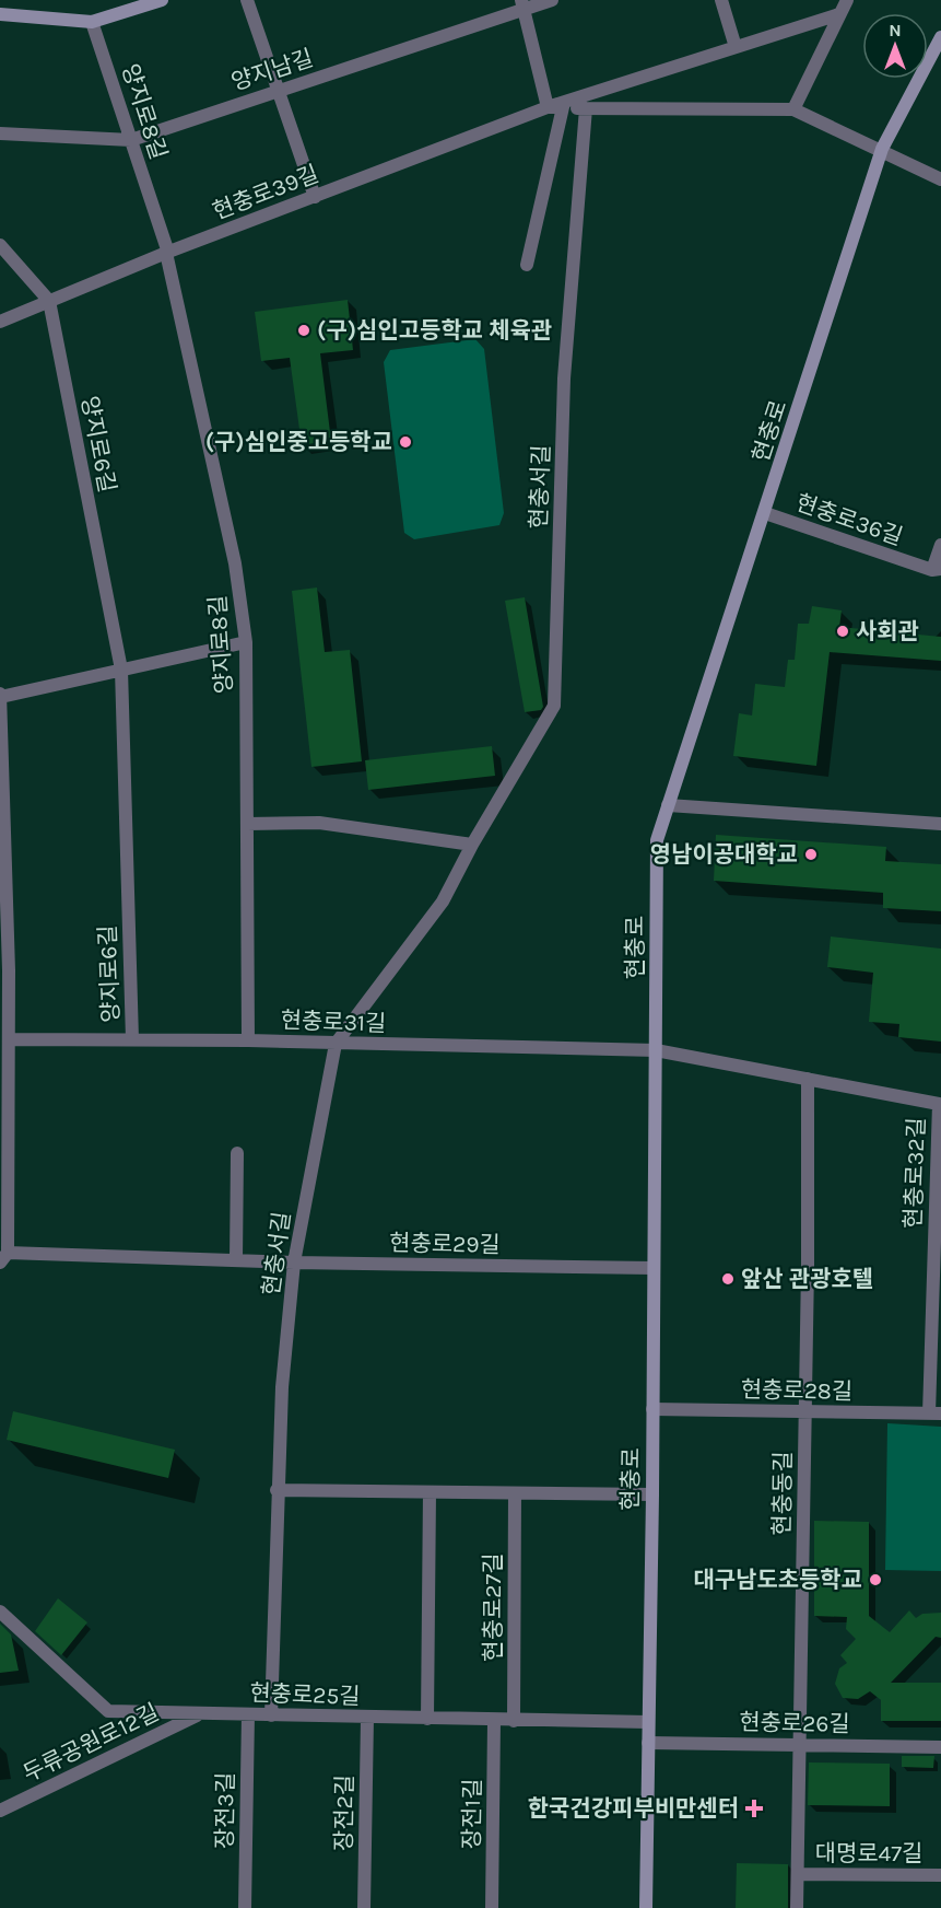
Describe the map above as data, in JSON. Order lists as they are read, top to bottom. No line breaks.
{"streets":{"main road":["현충로"],"street":["양지남길","양지로8길","현충로39길","양지로6길","현충서길","현충로36길","현충로31길","현충로32길","현충로29길","현충로28길","현충동길","현충로27길","현충로25길","현충로26길","두류공원로12길","장전3길","장전2길","장전1길","대명로47길"]},"crossings":[["양지남길","양지로8길"],["양지로8길","현충로39길"],["양지로8길","현충로31길"],["현충로39길","현충로"],["현충로39길","양지로6길"],["현충로39길","현충서길"],["현충로","현충로36길"],["현충로","현충로31길"],["현충로","현충로32길"],["현충로","현충로29길"],["현충로","현충로28길"],["현충로","현충로25길"],["현충로","현충로26길"],["양지로6길","현충로31길"],["현충서길","현충로31길"],["현충서길","현충로29길"],["현충서길","현충로25길"],["현충로31길","현충로32길"],["현충로32길","현충로28길"],["현충로32길","현충동길"],["현충로28길","현충동길"],["현충동길","현충로26길"],["현충동길","대명로47길"],["현충로27길","현충로25길"],["현충로25길","두류공원로12길"],["현충로25길","장전3길"],["현충로25길","장전2길"],["현충로25길","장전1길"]],"places":{"other":["(구)심인고등학교 체육관","(구)심인중고등학교","사회관","영남이공대학교","앞산 관광호텔","대구남도초등학교"],"health":["한국건강피부비만센터"]},"north":"top"}
